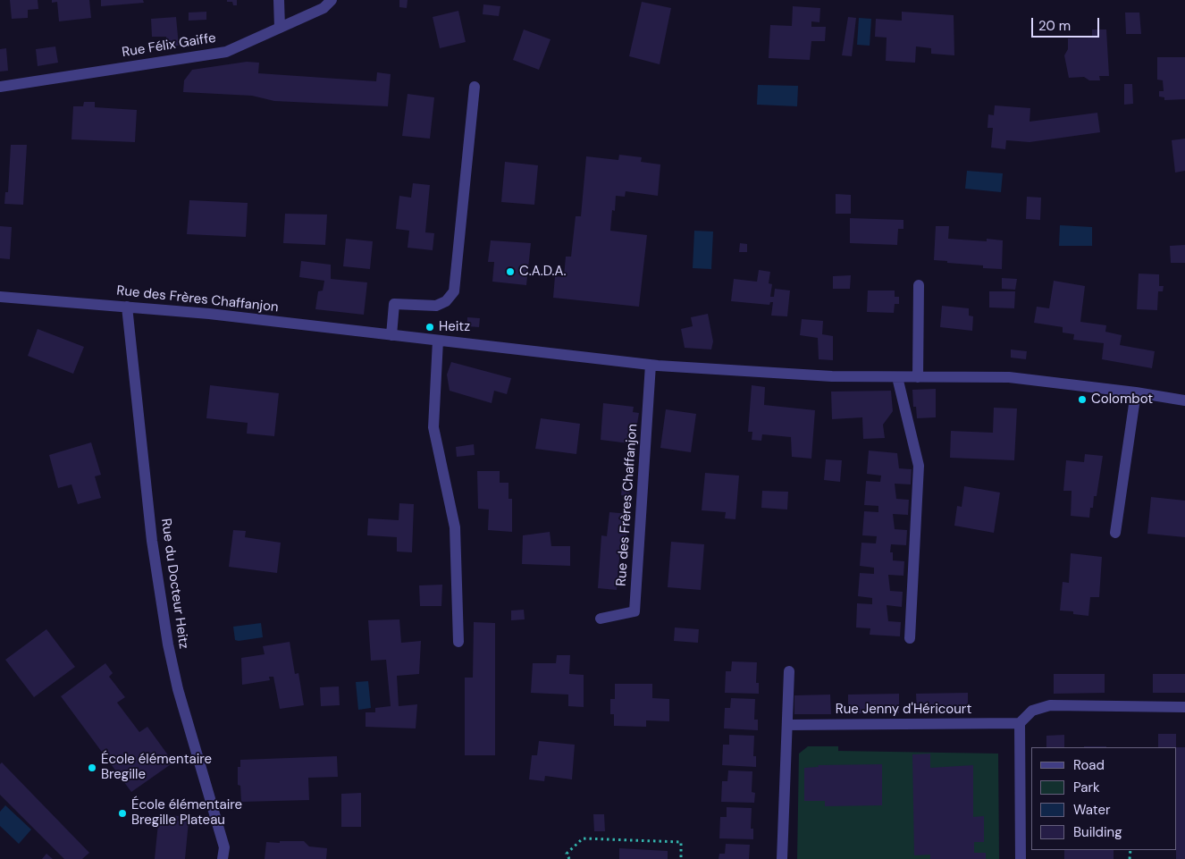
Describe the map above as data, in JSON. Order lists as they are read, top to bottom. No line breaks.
{"streets":{"street":["Rue Félix Gaiffe","Rue des Frères Chaffanjon","Rue du Docteur Heitz","Rue Jenny d'Héricourt"]},"crossings":[["Rue des Frères Chaffanjon","Rue du Docteur Heitz"]],"places":["C.A.D.A.","Heitz","Colombot","École élémentaire Bregille","École élémentaire Bregille Plateau"],"legend":["Road","Park","Water","Building"],"scale_bar":"20 m"}
